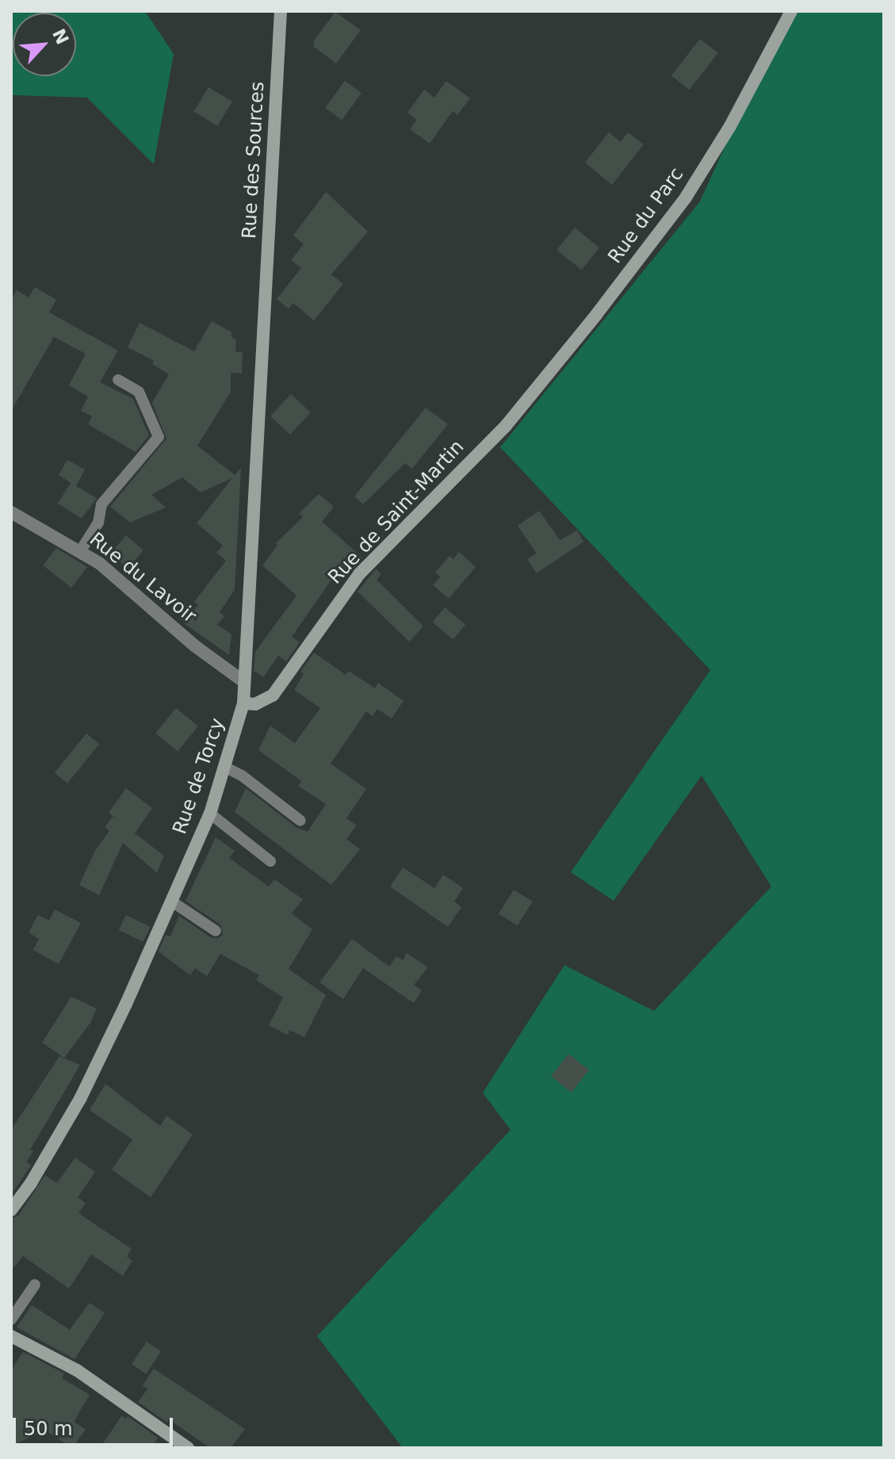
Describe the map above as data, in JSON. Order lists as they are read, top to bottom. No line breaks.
{"streets":{"street":["Rue des Sources","Rue du Parc","Rue de Saint-Martin","Rue du Lavoir","Rue de Torcy"]},"crossings":[["Rue des Sources","Rue de Torcy"],["Rue du Parc","Rue de Saint-Martin"],["Rue de Saint-Martin","Rue de Torcy"],["Rue du Lavoir","Rue de Torcy"]],"scale_bar":"50 m","north":"top right"}
